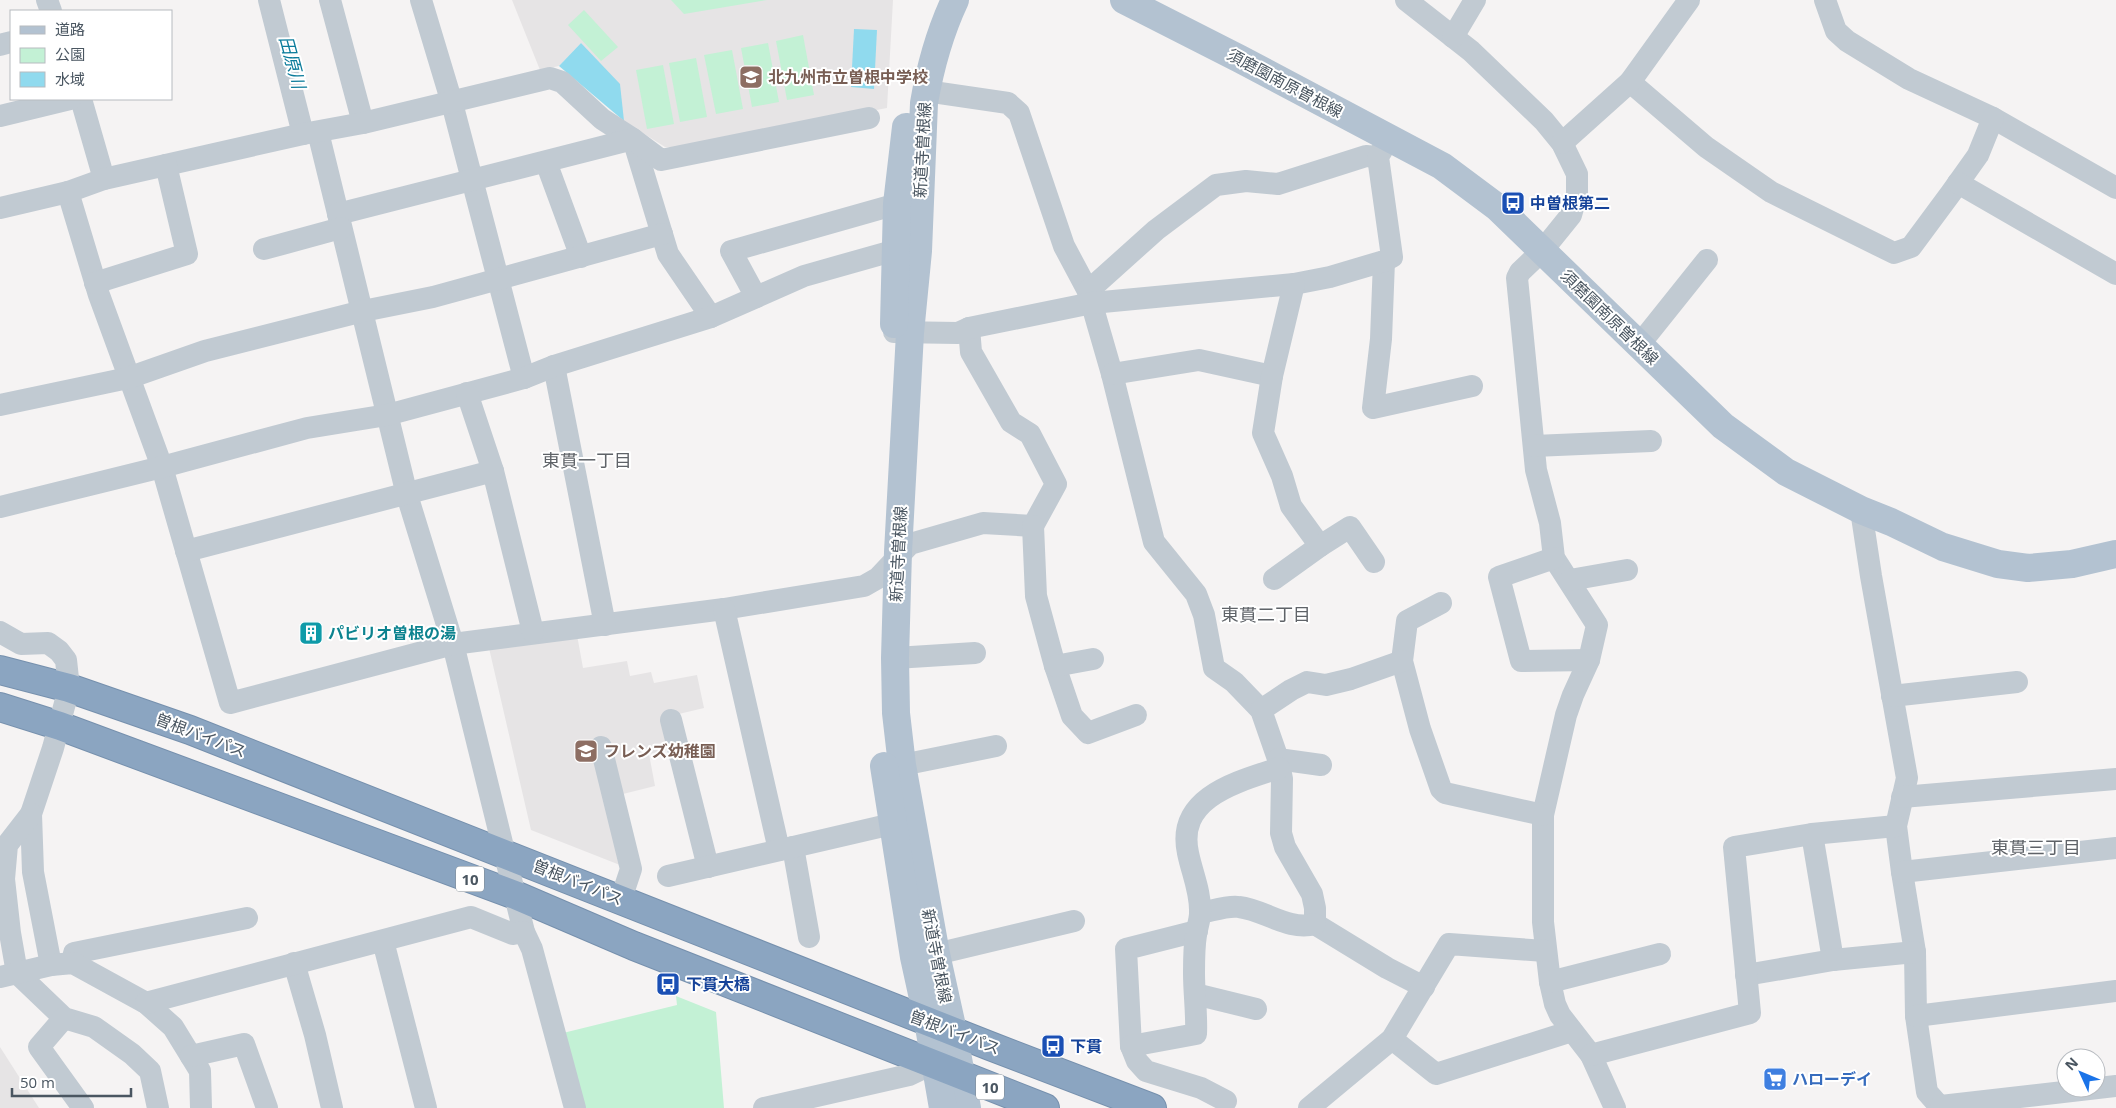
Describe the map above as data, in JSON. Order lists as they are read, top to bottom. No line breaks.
{"streets":{"highway":["曽根バイパス","10"],"main road":["須磨園南原曽根線","新道寺曽根線"]},"crossings":[["新道寺曽根線","曽根バイパス"],["新道寺曽根線","10"]],"districts":["東貫一丁目","東貫二丁目","東貫三丁目"],"water":["田原川"],"places":{"school or university":["北九州市立曽根中学校","フレンズ幼稚園"],"bus stop":["中曽根第二","下貫大橋","下貫"],"building":["パビリオ曽根の湯"],"supermarket":["ハローデイ"]},"legend":["道路","公園","水域"],"scale_bar":"50 m","north":"top left"}
